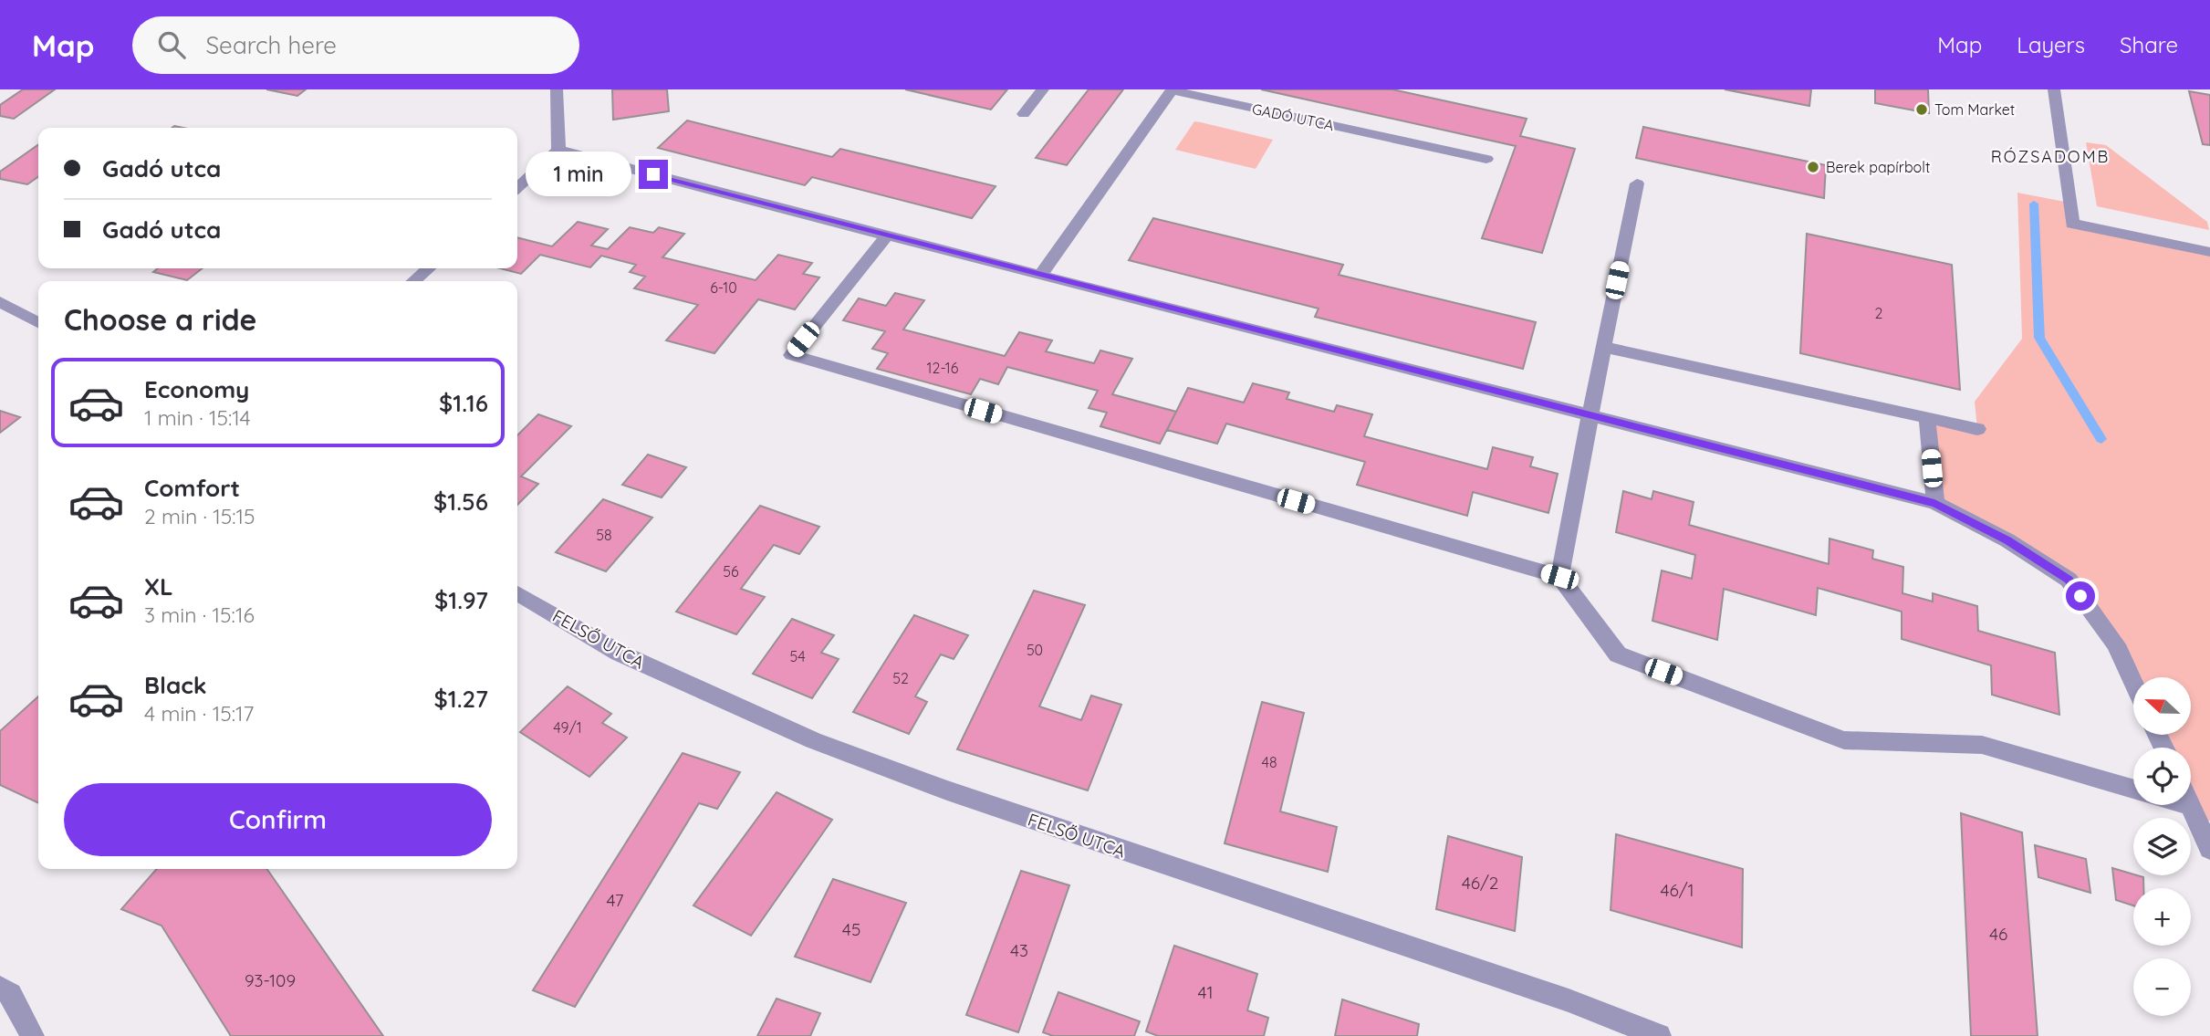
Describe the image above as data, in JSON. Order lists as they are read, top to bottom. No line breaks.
{"streets":{"street":["GADÓ UTCA","FELSŐ UTCA"]},"districts":["RÓZSADOMB"],"places":["Tom Market","Berek papírbolt"],"house_numbers":["6-10","2","12-16","58","56","50","54","52","49/1","48","46/2","46/1","47","45","46","43","93-109","41"],"north":"left","page":{"header":"Map","search":"Search here","nav":["Map","Layers","Share"],"banner":["Gadó utca","Gadó utca"],"bubble":"1 min","heading":"Choose a ride","list":[{"name":"Economy","note":"1 min · 15:14","value":"$1.16"},{"name":"Comfort","note":"2 min · 15:15","value":"$1.56"},{"name":"XL","note":"3 min · 15:16","value":"$1.97"},{"name":"Black","note":"4 min · 15:17","value":"$1.27"}],"map_buttons":["+","−"],"buttons":"Confirm"}}
